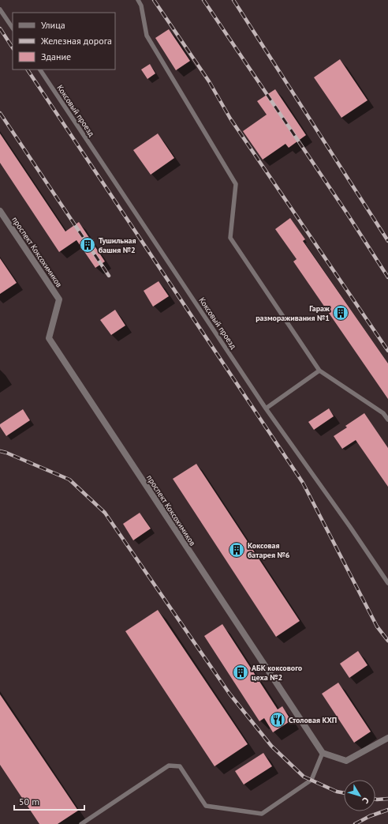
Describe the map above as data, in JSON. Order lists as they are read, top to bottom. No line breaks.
{"streets":{"street":["проспект Коксохимиков"],"lane":["Коксовый проезд"]},"places":{"building":["Тушильная башня №2","Гараж размораживания №1","Коксовая батарея №6","АБК коксового цеха №2"],"restaurant":["Столовая КХП"]},"legend":["Улица","Железная дорога","Здание"],"scale_bar":"50 m","north":"bottom right"}
